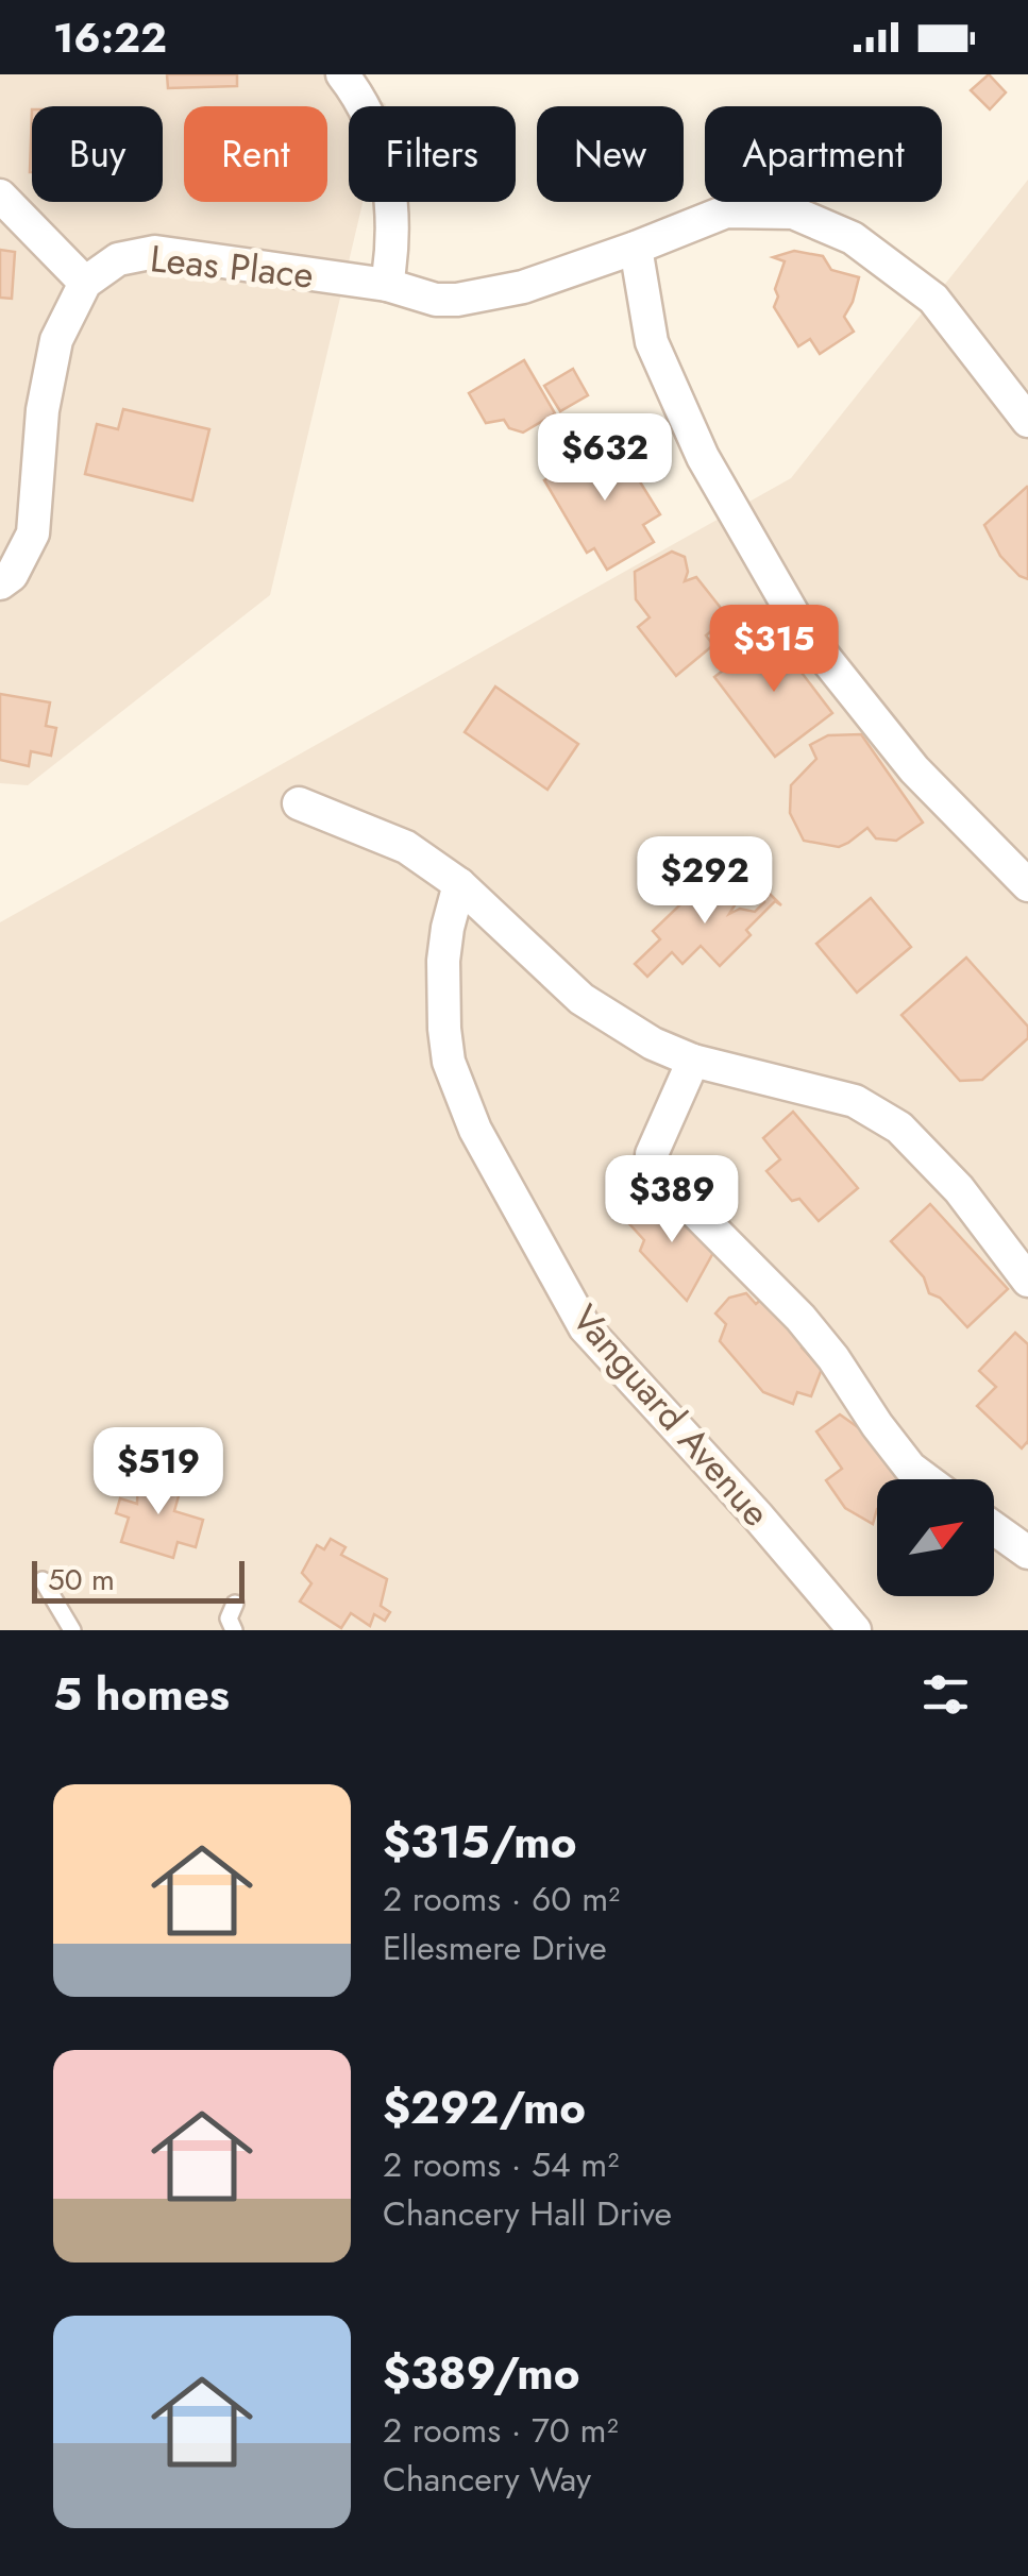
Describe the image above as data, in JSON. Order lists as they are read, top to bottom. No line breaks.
{"streets":{"street":["Leas Place","Vanguard Avenue"]},"scale_bar":"50 m","north":"top right","page":{"status":"16:22","chip":["Buy","Rent","Filters","New","Apartment"],"price":["$632","$315","$292","$389","$519"],"scale":"50 m","heading":"5 homes","list":[{"name":"$315/mo","note":"2 rooms · 60 m² · Ellesmere Drive"},{"name":"$292/mo","note":"2 rooms · 54 m² · Chancery Hall Drive"},{"name":"$389/mo","note":"2 rooms · 70 m² · Chancery Way"}]}}
